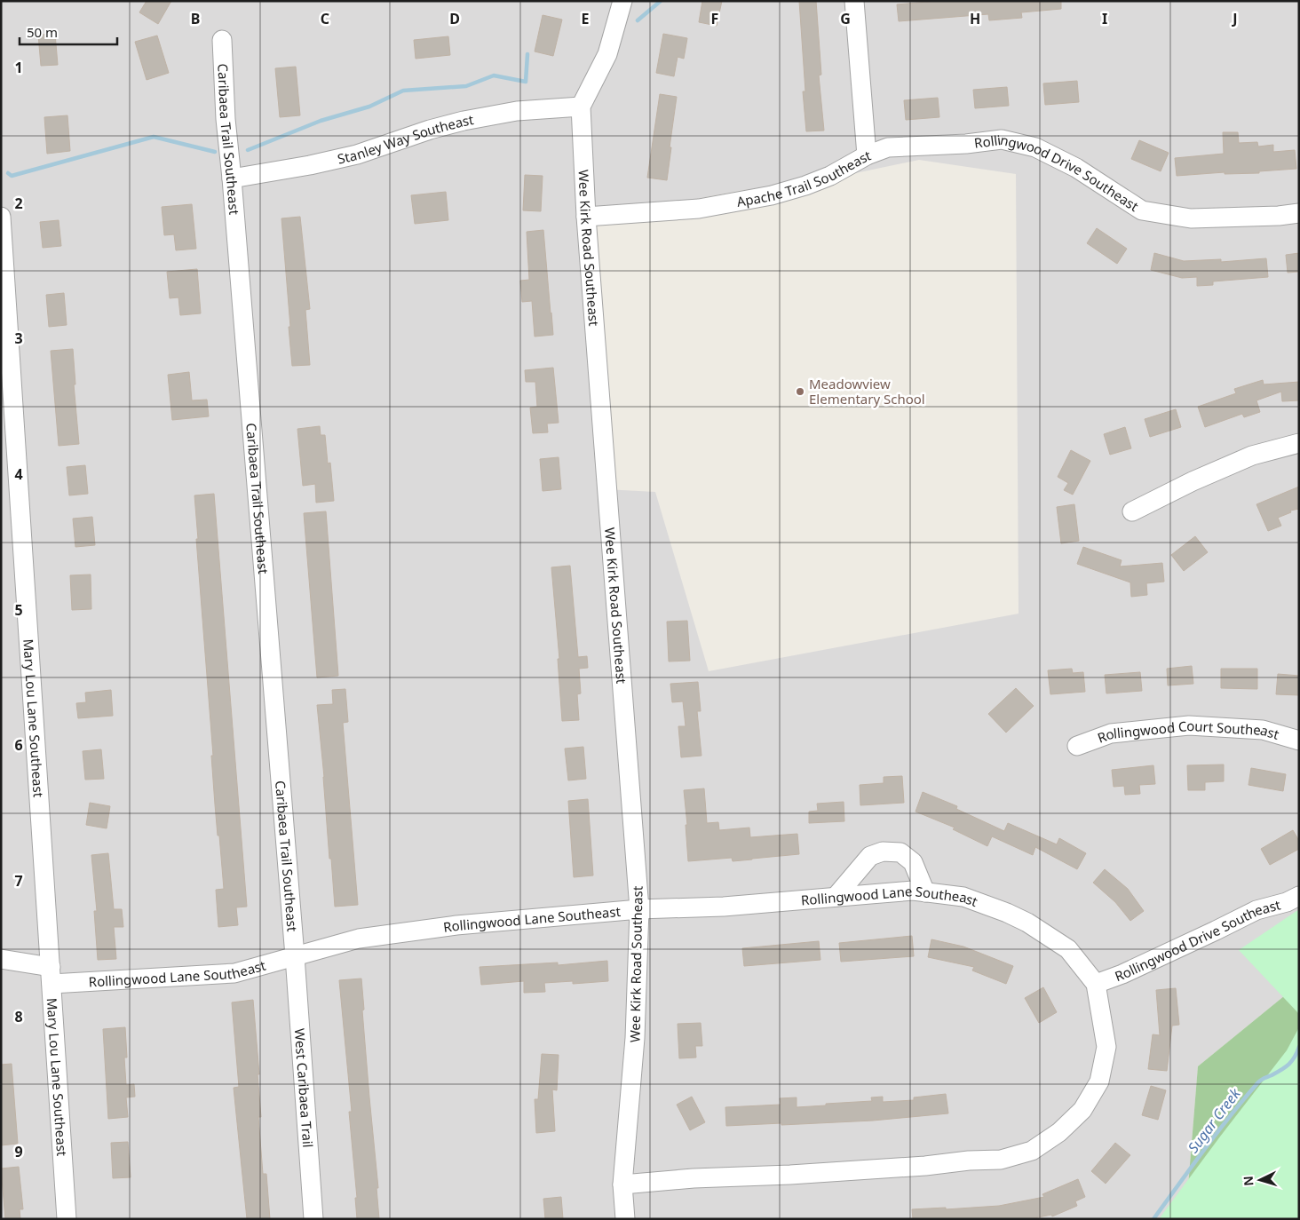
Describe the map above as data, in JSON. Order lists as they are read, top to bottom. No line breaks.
{"streets":{"street":["Caribaea Trail Southeast","Stanley Way Southeast","Apache Trail Southeast","Rollingwood Drive Southeast","Wee Kirk Road Southeast","Mary Lou Lane Southeast","Rollingwood Court Southeast","Rollingwood Lane Southeast","West Caribaea Trail"]},"crossings":[["Caribaea Trail Southeast","Stanley Way Southeast"],["Caribaea Trail Southeast","Rollingwood Lane Southeast"],["Caribaea Trail Southeast","West Caribaea Trail"],["Stanley Way Southeast","Wee Kirk Road Southeast"],["Apache Trail Southeast","Rollingwood Drive Southeast"],["Apache Trail Southeast","Wee Kirk Road Southeast"],["Rollingwood Drive Southeast","Rollingwood Lane Southeast"],["Wee Kirk Road Southeast","Rollingwood Lane Southeast"],["Mary Lou Lane Southeast","Rollingwood Lane Southeast"],["Rollingwood Lane Southeast","West Caribaea Trail"]],"water":["Sugar Creek"],"places":["Meadowview Elementary School"],"scale_bar":"50 m","north":"left","grid":{"columns":["B","C","D","E","F","G","H","I","J"],"rows":["1","2","3","4","5","6","7","8","9"]}}
